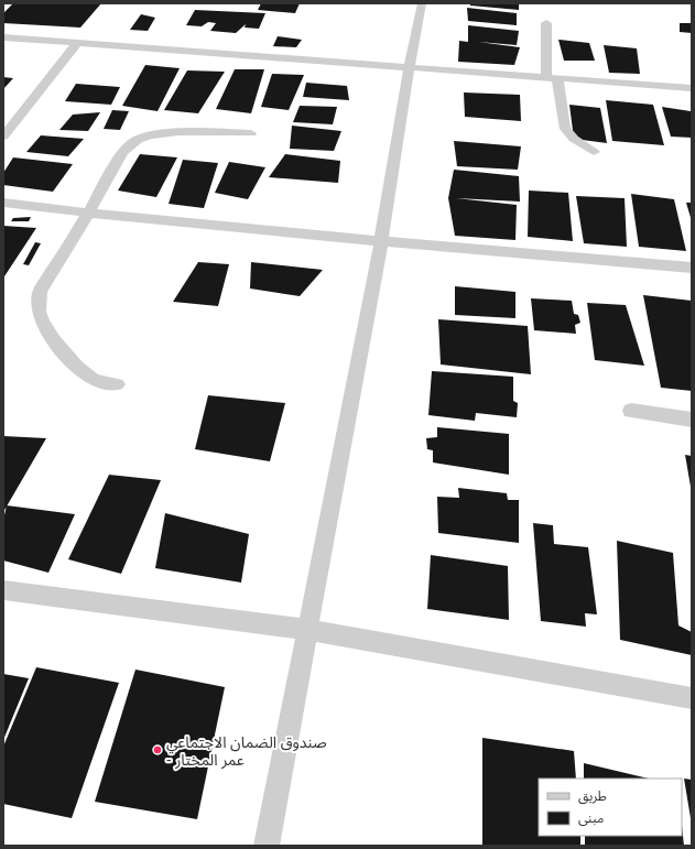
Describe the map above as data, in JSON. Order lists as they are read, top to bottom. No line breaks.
{"places":["صندوق الضمان الاجتماعي - عمر المختار"],"legend":["طريق","مبنى"]}
